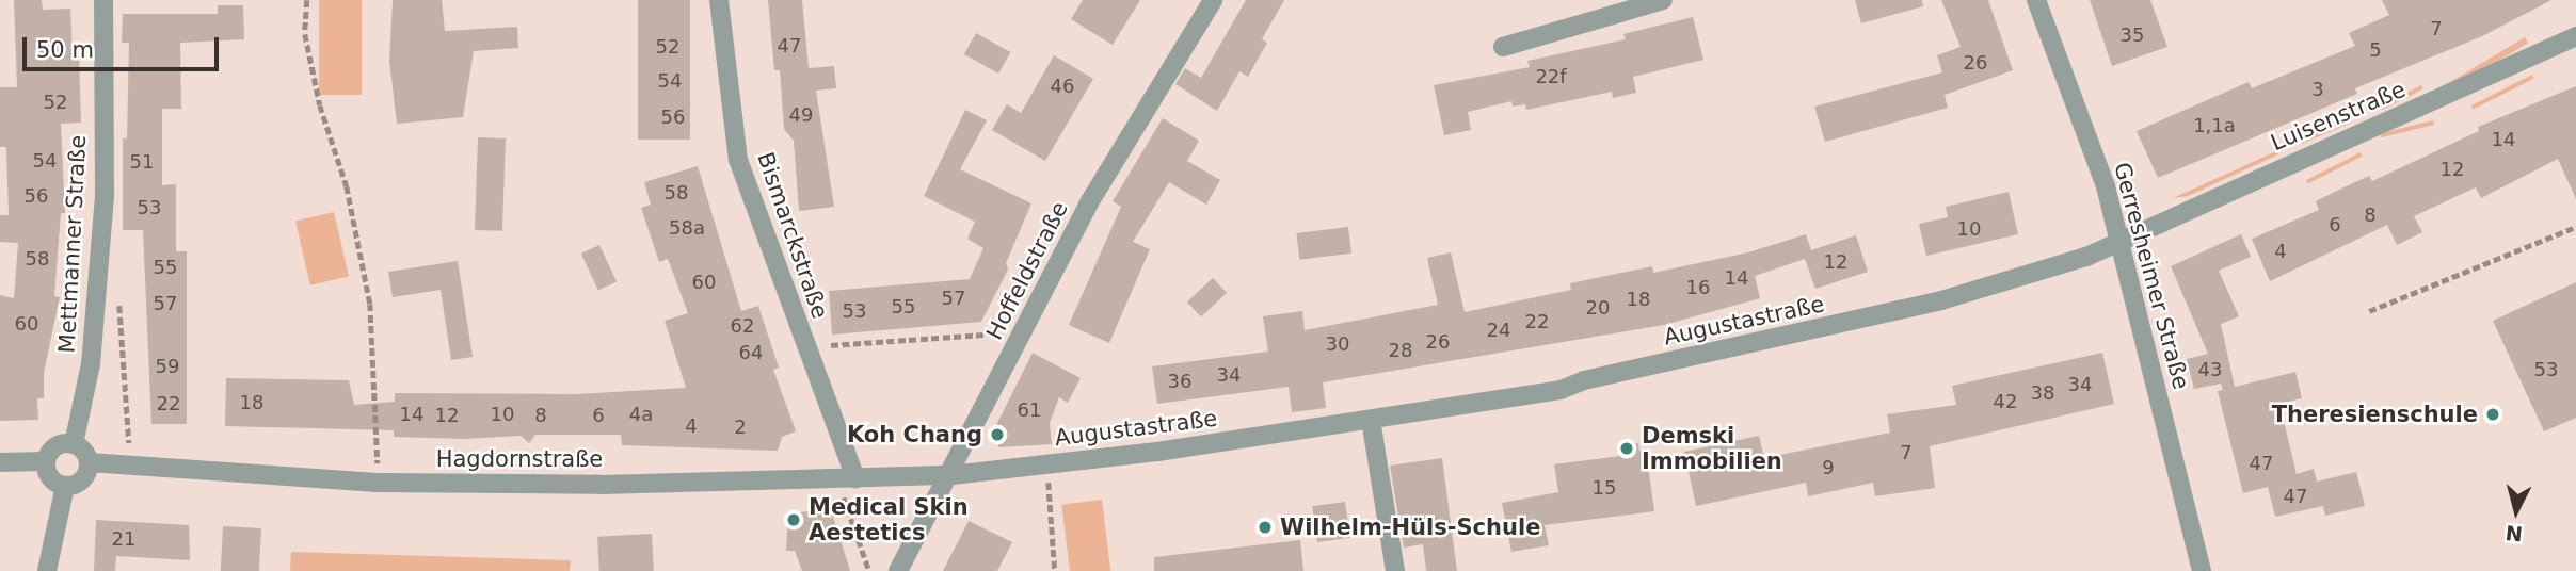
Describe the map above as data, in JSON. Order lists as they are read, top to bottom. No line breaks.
{"streets":{"street":["Luisenstraße","Bismarckstraße","Mettmanner Straße","Hoffeldstraße","Gerresheimer Straße","Augustastraße","Hagdornstraße"]},"crossings":[["Luisenstraße","Gerresheimer Straße"],["Luisenstraße","Augustastraße"],["Bismarckstraße","Hagdornstraße"],["Mettmanner Straße","Hagdornstraße"],["Hoffeldstraße","Augustastraße"],["Hoffeldstraße","Hagdornstraße"],["Gerresheimer Straße","Augustastraße"],["Augustastraße","Hagdornstraße"]],"places":["Theresienschule","Koh Chang","Demski Immobilien","Medical Skin Aestetics","Wilhelm-Hüls-Schule"],"house_numbers":["7","35","47","52","5","26","22f","54","46","3","52","49","56","1,1a","14","54","51","12","58","56","53","8","6","58a","10","4","58","12","55","14","60","16","57","18","57","55","20","53","22","60","62","24","26","30","28","64","59","43","53","34","36","34","38","42","18","22","61","14","10","4a","12","8","6","4","2","7","47","9","15","47","21"],"scale_bar":"50 m","north":"bottom"}
